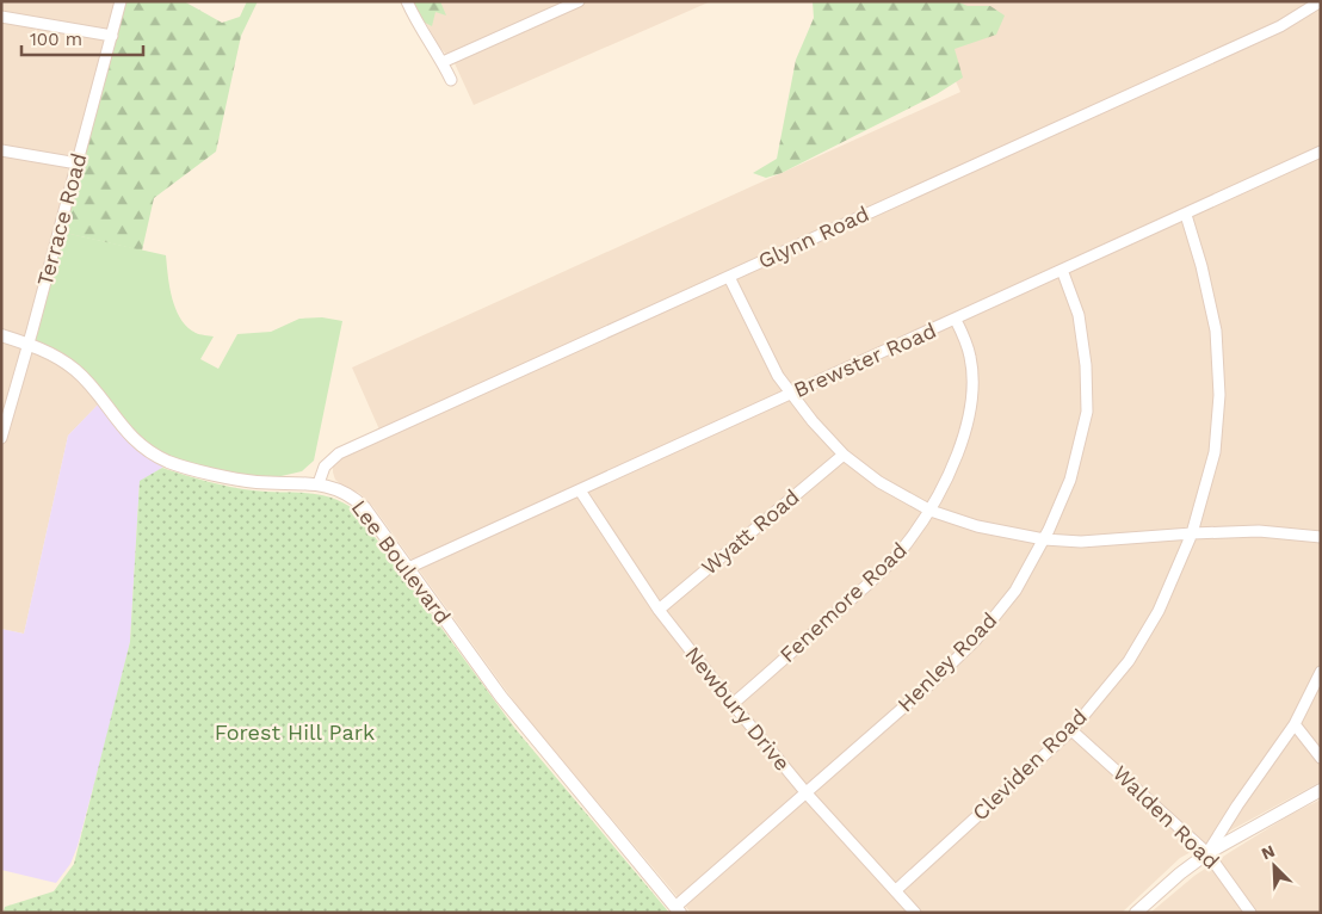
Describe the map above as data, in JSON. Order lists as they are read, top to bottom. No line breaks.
{"streets":{"street":["Terrace Road","Glynn Road","Brewster Road","Wyatt Road","Lee Boulevard","Fenemore Road","Henley Road","Newbury Drive","Cleviden Road","Walden Road"]},"crossings":[["Terrace Road","Lee Boulevard"],["Glynn Road","Lee Boulevard"],["Brewster Road","Lee Boulevard"],["Brewster Road","Fenemore Road"],["Brewster Road","Henley Road"],["Brewster Road","Newbury Drive"],["Brewster Road","Cleviden Road"],["Wyatt Road","Newbury Drive"],["Lee Boulevard","Henley Road"],["Fenemore Road","Newbury Drive"],["Henley Road","Newbury Drive"],["Newbury Drive","Cleviden Road"],["Cleviden Road","Walden Road"]],"parks":["Forest Hill Park"],"scale_bar":"100 m","north":"top left"}
